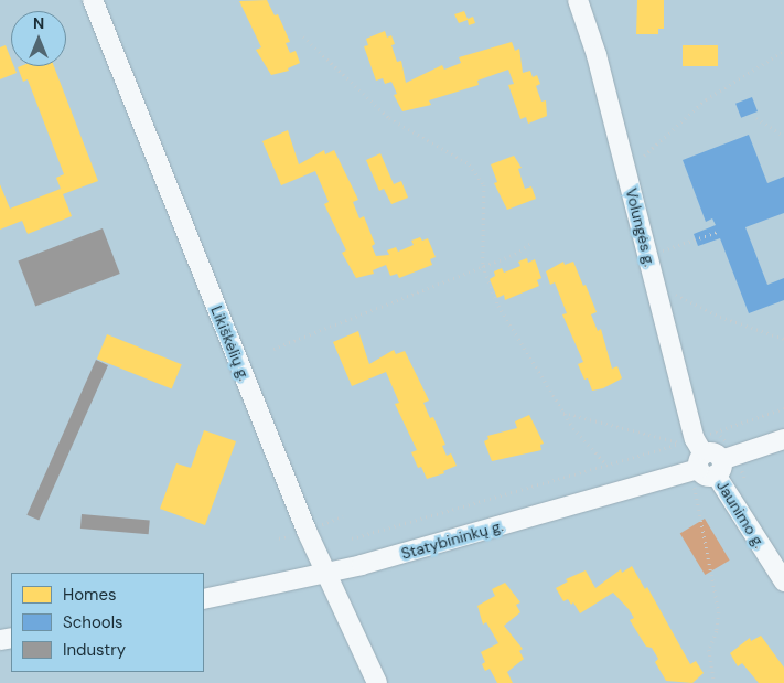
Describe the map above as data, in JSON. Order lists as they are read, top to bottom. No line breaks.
{"streets":{"street":["Volungės g.","Likiškėlių g.","Jaunimo g.","Statybininkų g."]},"crossings":[["Volungės g.","Jaunimo g."],["Volungės g.","Statybininkų g."],["Likiškėlių g.","Statybininkų g."],["Jaunimo g.","Statybininkų g."]],"legend":["Homes","Schools","Industry"],"north":"top"}
